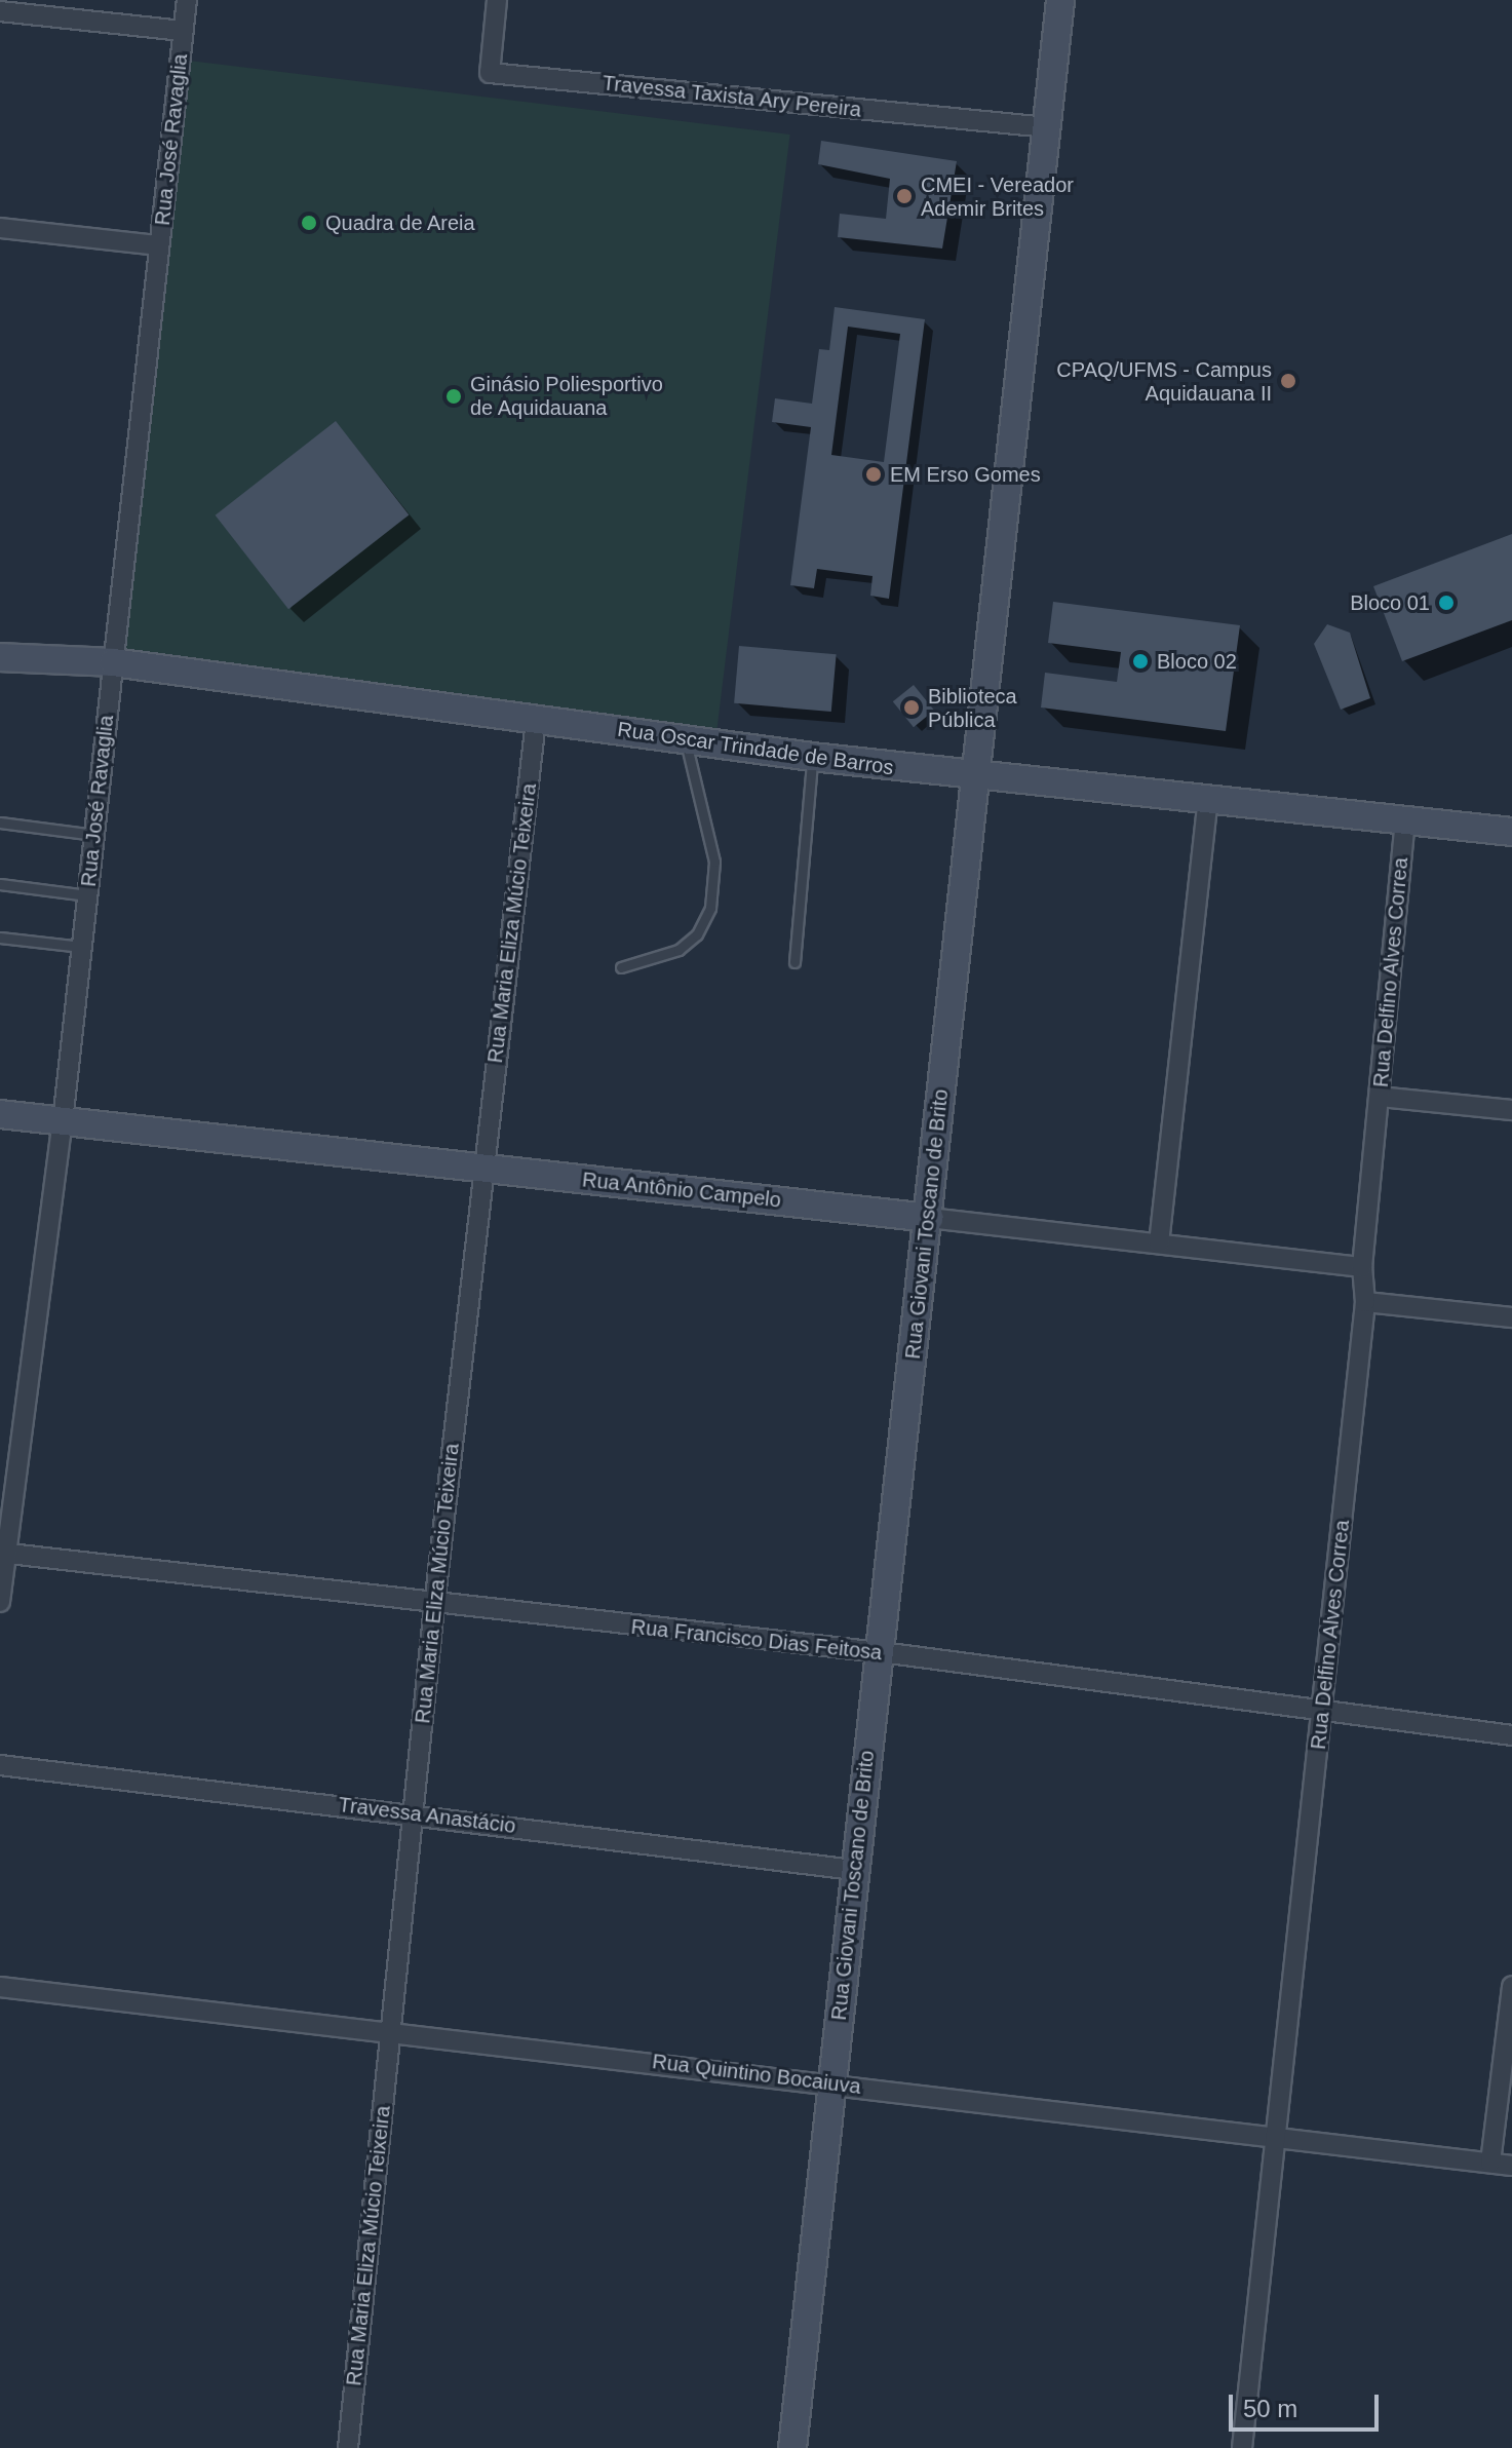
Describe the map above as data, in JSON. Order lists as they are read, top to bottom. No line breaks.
{"streets":{"main road":["Rua Oscar Trindade de Barros","Rua Antônio Campelo","Rua Giovani Toscano de Brito"],"street":["Travessa Taxista Ary Pereira","Rua José Ravaglia","Rua Maria Eliza Múcio Teixeira","Rua Delfino Alves Correa","Rua Francisco Dias Feitosa","Travessa Anastácio","Rua Quintino Bocaiuva"]},"crossings":[["Travessa Taxista Ary Pereira","Rua Giovani Toscano de Brito"],["Rua José Ravaglia","Rua Oscar Trindade de Barros"],["Rua José Ravaglia","Rua Antônio Campelo"],["Rua José Ravaglia","Rua Francisco Dias Feitosa"],["Rua Oscar Trindade de Barros","Rua Maria Eliza Múcio Teixeira"],["Rua Oscar Trindade de Barros","Rua Delfino Alves Correa"],["Rua Oscar Trindade de Barros","Rua Giovani Toscano de Brito"],["Rua Maria Eliza Múcio Teixeira","Rua Antônio Campelo"],["Rua Maria Eliza Múcio Teixeira","Rua Francisco Dias Feitosa"],["Rua Maria Eliza Múcio Teixeira","Travessa Anastácio"],["Rua Maria Eliza Múcio Teixeira","Rua Quintino Bocaiuva"],["Rua Delfino Alves Correa","Rua Antônio Campelo"],["Rua Delfino Alves Correa","Rua Francisco Dias Feitosa"],["Rua Delfino Alves Correa","Rua Quintino Bocaiuva"],["Rua Antônio Campelo","Rua Giovani Toscano de Brito"],["Rua Giovani Toscano de Brito","Rua Francisco Dias Feitosa"],["Rua Giovani Toscano de Brito","Travessa Anastácio"],["Rua Giovani Toscano de Brito","Rua Quintino Bocaiuva"]],"places":["CMEI - Vereador Ademir Brites","Quadra de Areia","CPAQ/UFMS - Campus Aquidauana II","Ginásio Poliesportivo de Aquidauana","EM Erso Gomes","Bloco 01","Bloco 02","Biblioteca Pública"],"scale_bar":"50 m"}
